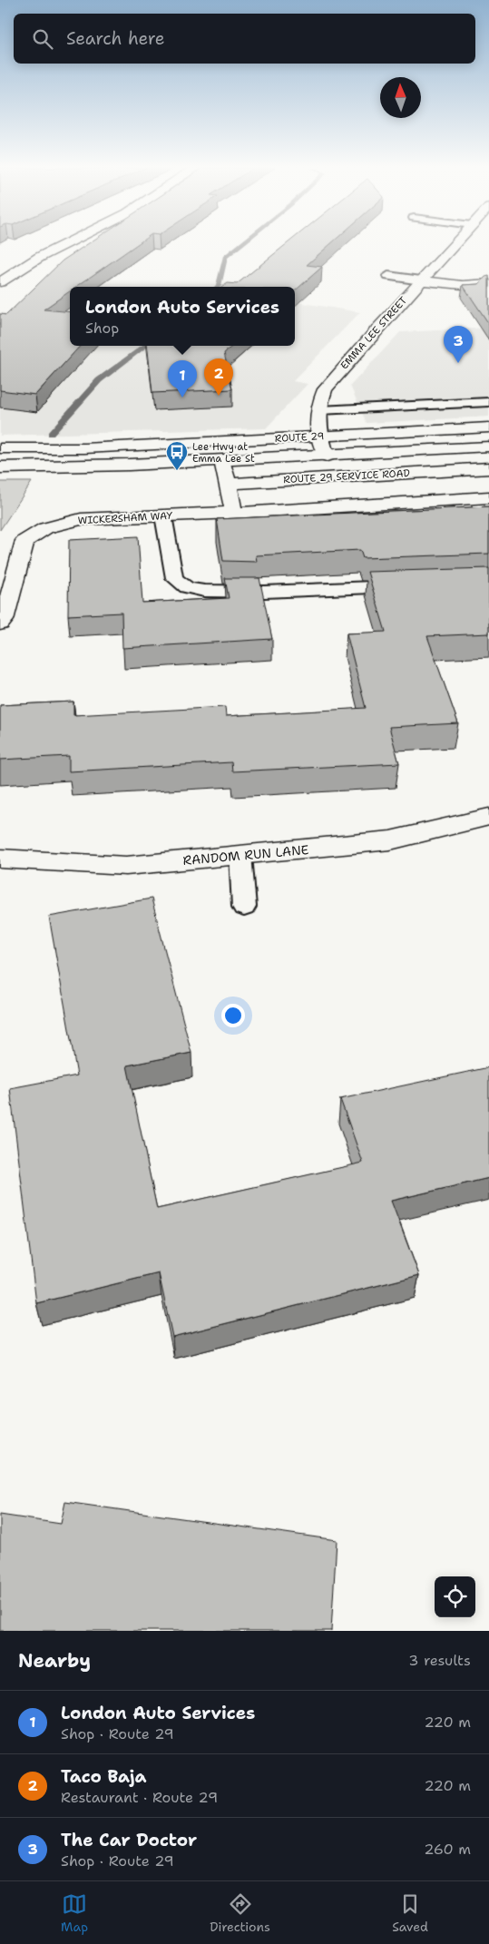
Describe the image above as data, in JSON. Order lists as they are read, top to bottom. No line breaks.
{"streets":{"street":["EMMA LEE STREET","ROUTE 29","ROUTE 29 SERVICE ROAD","WICKERSHAM WAY","RANDOM RUN LANE"]},"crossings":[["EMMA LEE STREET","ROUTE 29"]],"places":{"bus stop":["Lee Hwy at Emma Lee St"]},"north":"top","page":{"search":"Search here","popup":["London Auto Services","Shop"],"pins":["3","2","1"],"heading":["Nearby","3 results"],"list":[{"mark":"1","name":"London Auto Services","note":"Shop · Route 29","value":"220 m"},{"mark":"2","name":"Taco Baja","note":"Restaurant · Route 29","value":"220 m"},{"mark":"3","name":"The Car Doctor","note":"Shop · Route 29","value":"260 m"}],"nav":["Map","Directions","Saved"]}}
